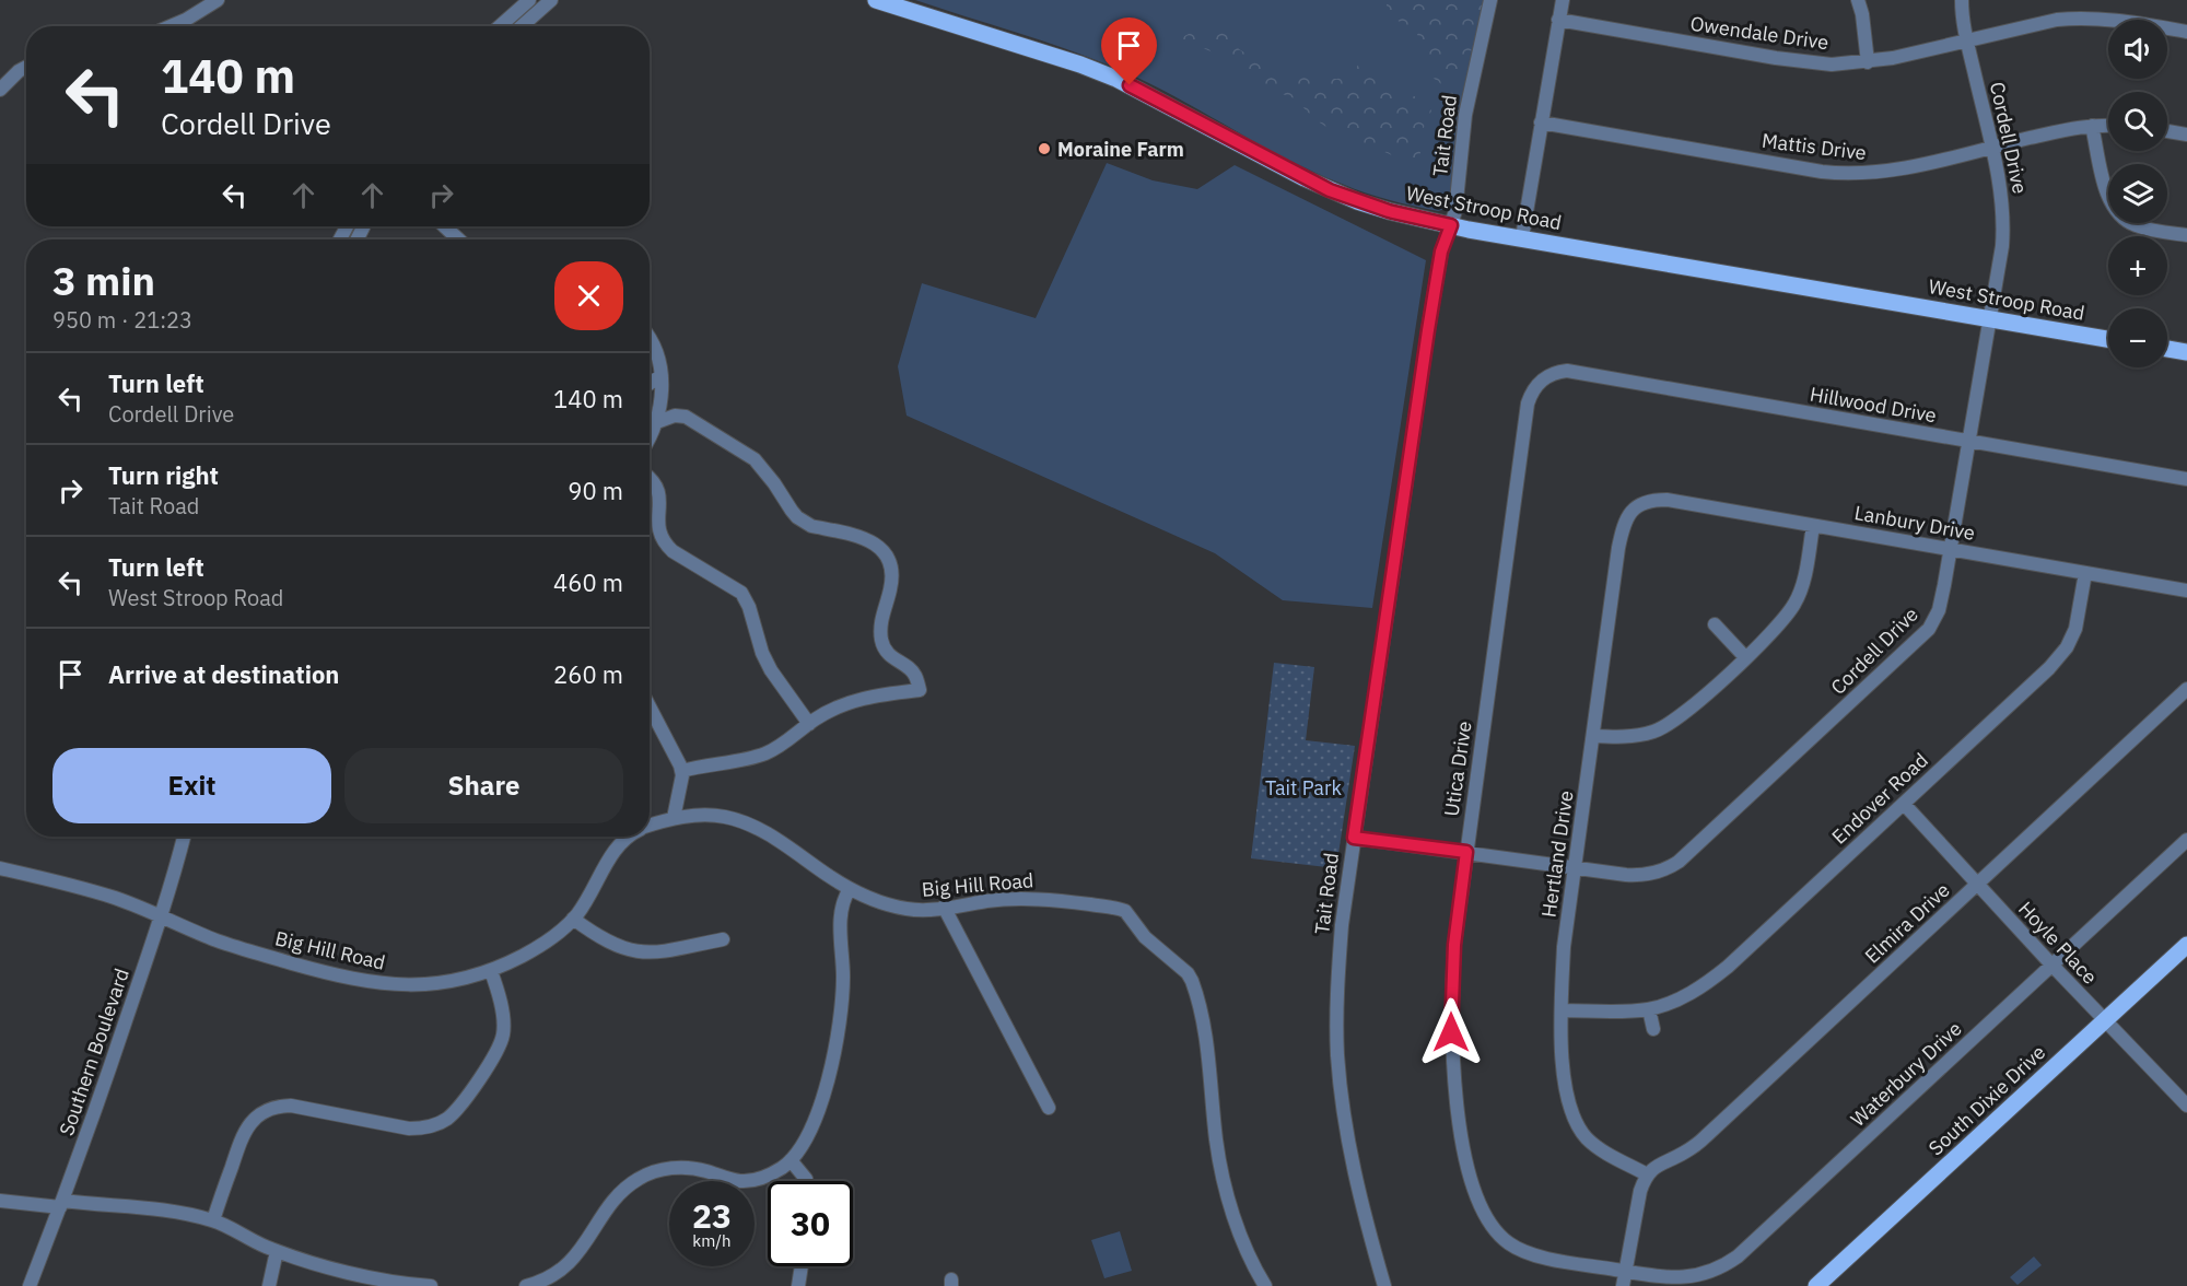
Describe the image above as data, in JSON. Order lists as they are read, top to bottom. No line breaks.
{"streets":{"main road":["West Stroop Road","South Dixie Drive"],"street":["Owendale Drive","Tait Road","Cordell Drive","Mattis Drive","Hillwood Drive","Lanbury Drive","Utica Drive","Endover Road","Hertland Drive","Big Hill Road","Elmira Drive","Hoyle Place","Southern Boulevard","Waterbury Drive"]},"crossings":[["Owendale Drive","Cordell Drive"],["Tait Road","Cordell Drive"],["Tait Road","West Stroop Road"],["Cordell Drive","Mattis Drive"],["Cordell Drive","West Stroop Road"],["Cordell Drive","Hillwood Drive"],["Cordell Drive","Lanbury Drive"],["Cordell Drive","Utica Drive"],["Cordell Drive","Hertland Drive"],["Hillwood Drive","Utica Drive"],["Lanbury Drive","Endover Road"],["Lanbury Drive","Hertland Drive"],["Utica Drive","Waterbury Drive"],["Endover Road","Hertland Drive"],["Endover Road","Hoyle Place"],["Hertland Drive","Elmira Drive"],["Big Hill Road","Southern Boulevard"],["Elmira Drive","Hoyle Place"],["Hoyle Place","Waterbury Drive"],["Hoyle Place","South Dixie Drive"]],"parks":["Tait Park"],"places":["Moraine Farm"],"page":{"map_buttons":["+","−"],"turn":["140 m","Cordell Drive"],"heading":["3 min","950 m · 21:23"],"list":[{"name":"Turn left","note":"Cordell Drive","value":"140 m"},{"name":"Turn right","note":"Tait Road","value":"90 m"},{"name":"Turn left","note":"West Stroop Road","value":"460 m"},{"name":"Arrive at destination","value":"260 m"}],"buttons":["Exit","Share"],"speed":"23 km/h","limit":"30"}}
